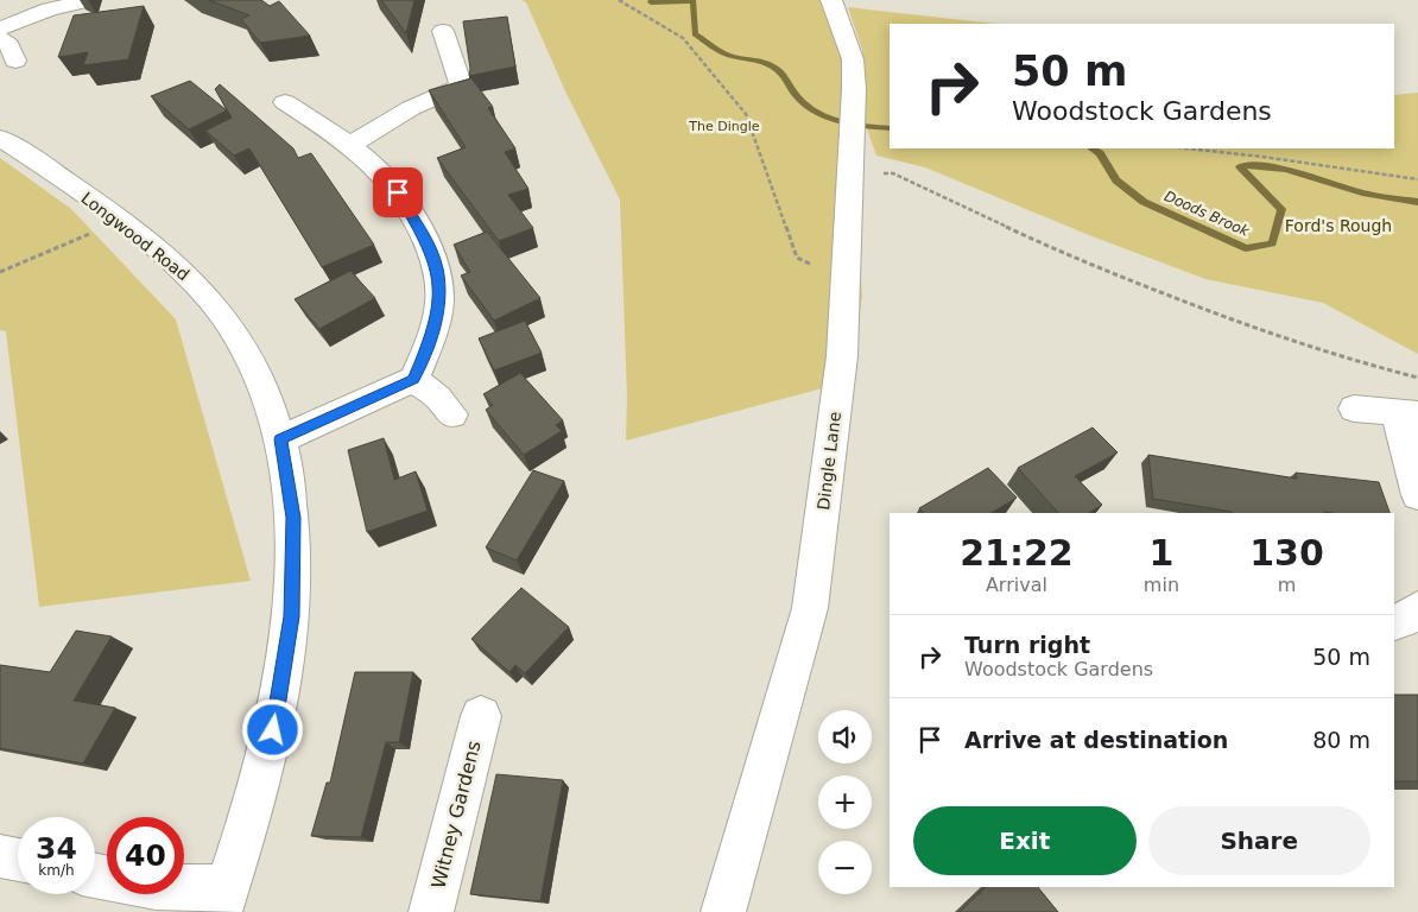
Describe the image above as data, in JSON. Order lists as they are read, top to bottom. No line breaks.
{"streets":{"street":["Longwood Road","Dingle Lane","Witney Gardens"]},"water":["Doods Brook"],"parks":["The Dingle","Ford's Rough"],"page":{"turn":["50 m","Woodstock Gardens"],"eta":["21:22","Arrival","1","min","130","m"],"list":[{"name":"Turn right","note":"Woodstock Gardens","value":"50 m"},{"name":"Arrive at destination","value":"80 m"}],"map_buttons":["+","−"],"buttons":["Exit","Share"],"speed":"34 km/h","limit":"40"}}
